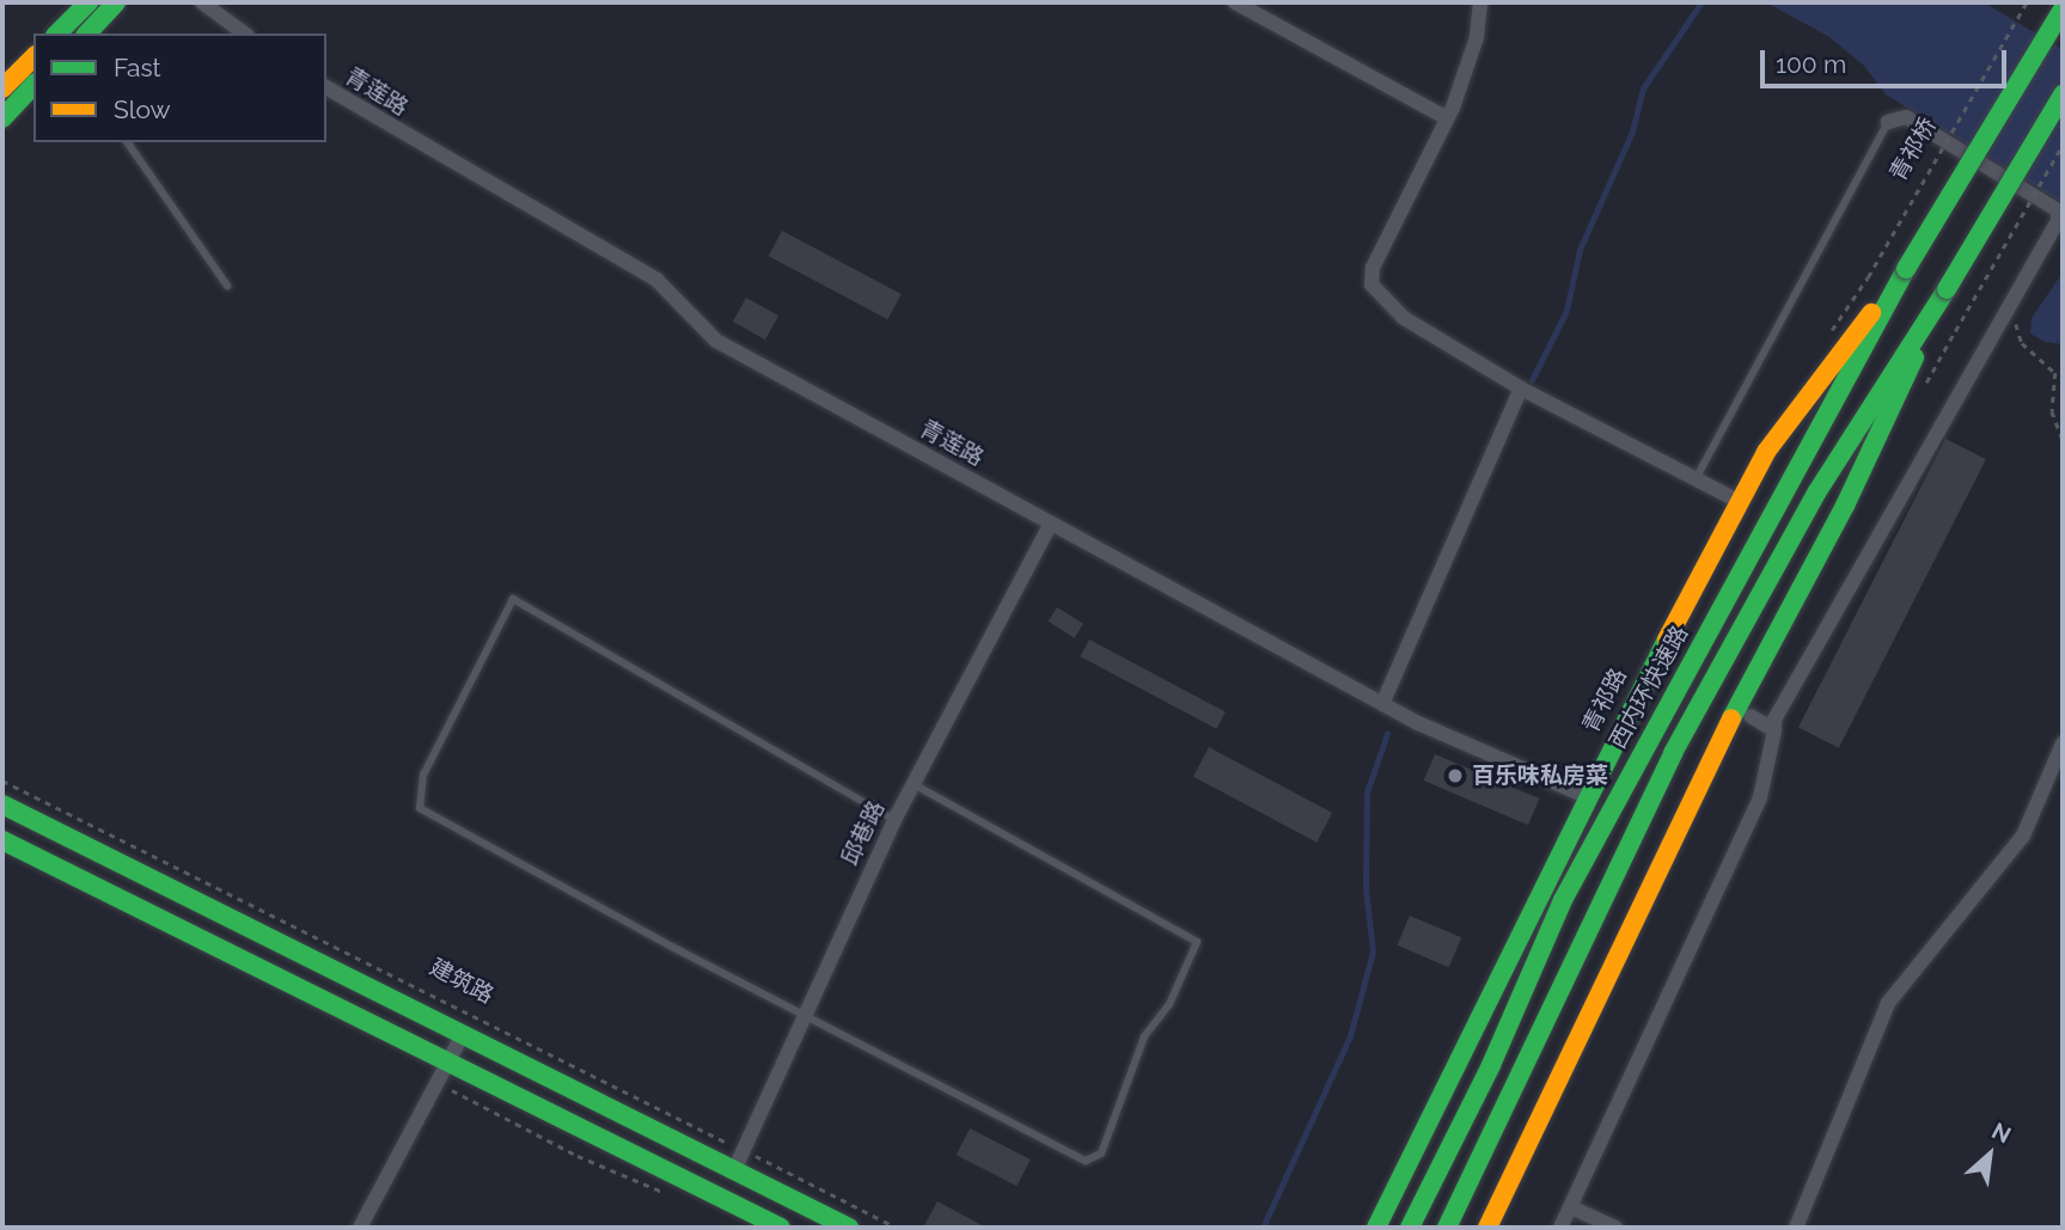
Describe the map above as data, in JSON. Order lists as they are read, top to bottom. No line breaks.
{"streets":{"main road":["西内环快速路","青祁路","建筑路"],"street":["青莲路","邱巷路"],"path":["青祁桥"]},"crossings":[["青莲路","青祁路"],["青莲路","邱巷路"],["西内环快速路","青祁路"],["邱巷路","建筑路"]],"places":["百乐味私房菜"],"legend":["Fast","Slow"],"scale_bar":"100 m","north":"top right"}
